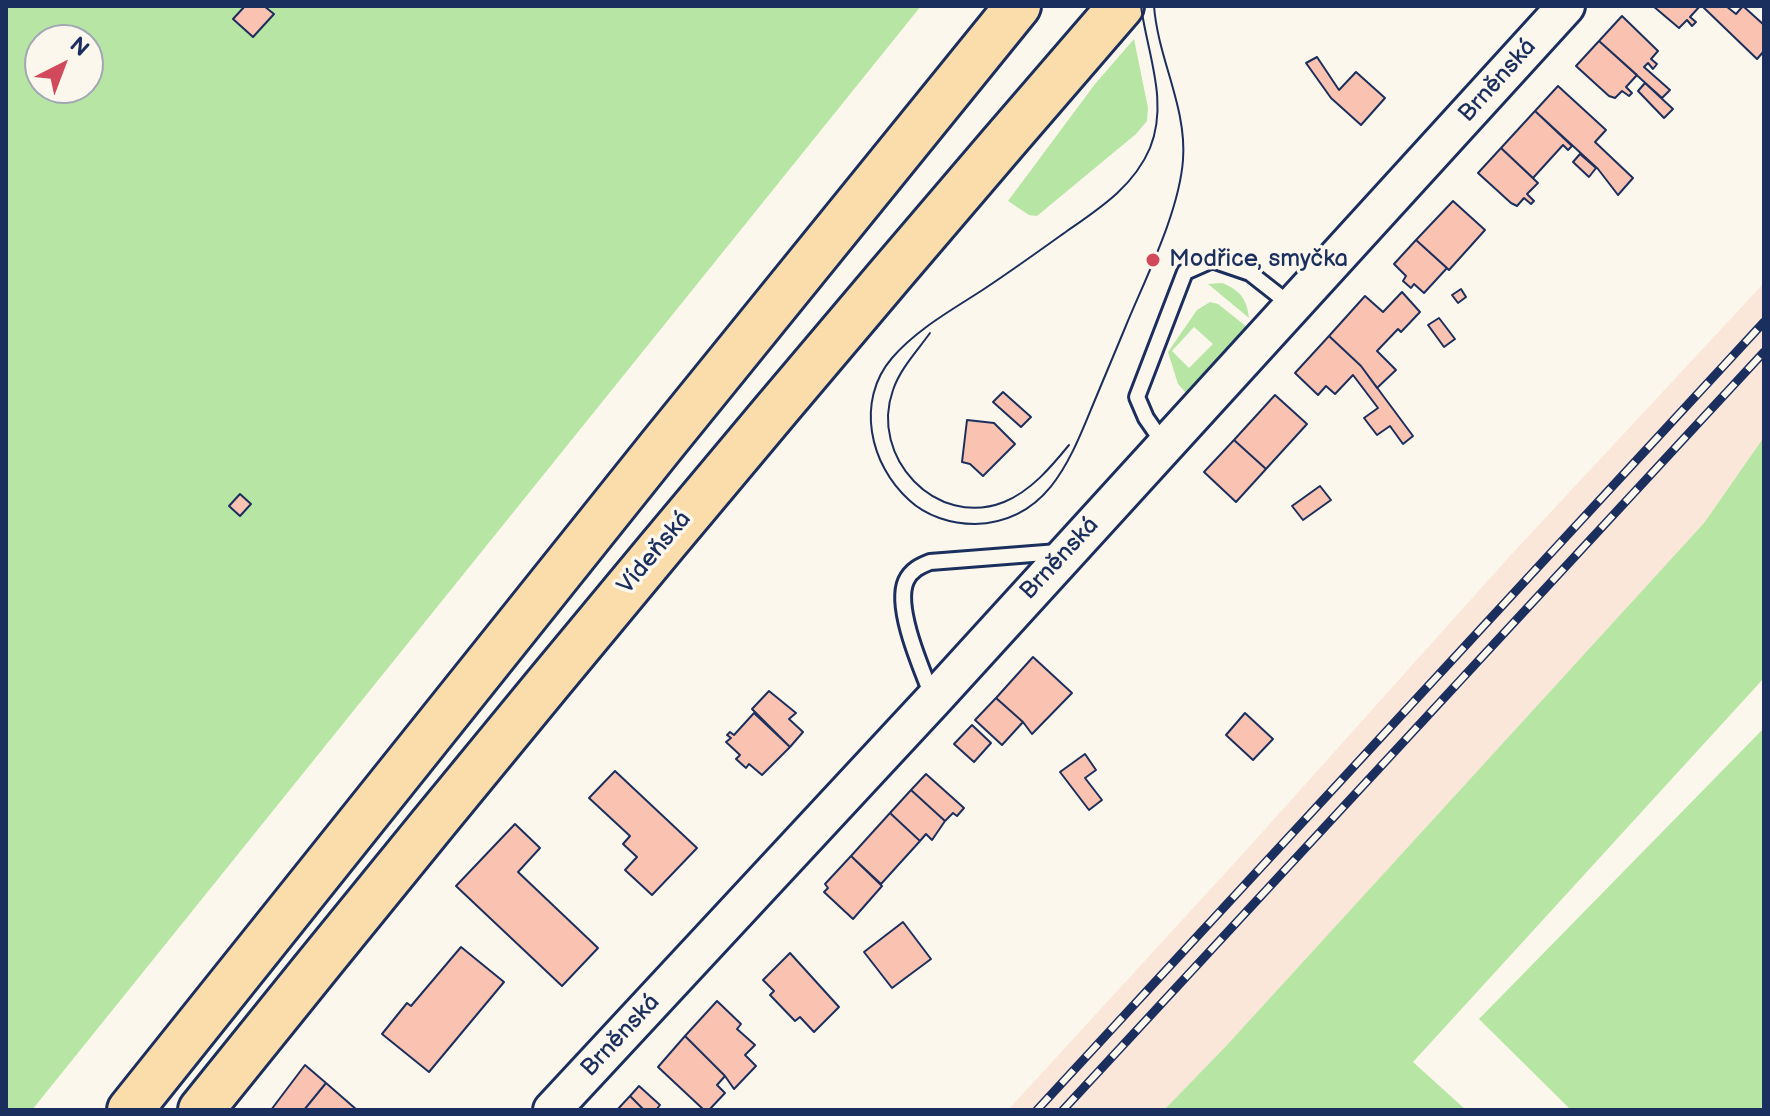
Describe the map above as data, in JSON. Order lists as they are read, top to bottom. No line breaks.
{"streets":{"highway":["Vídeňská"],"street":["Brněnská"]},"places":["Modřice, smyčka"],"north":"top right"}
